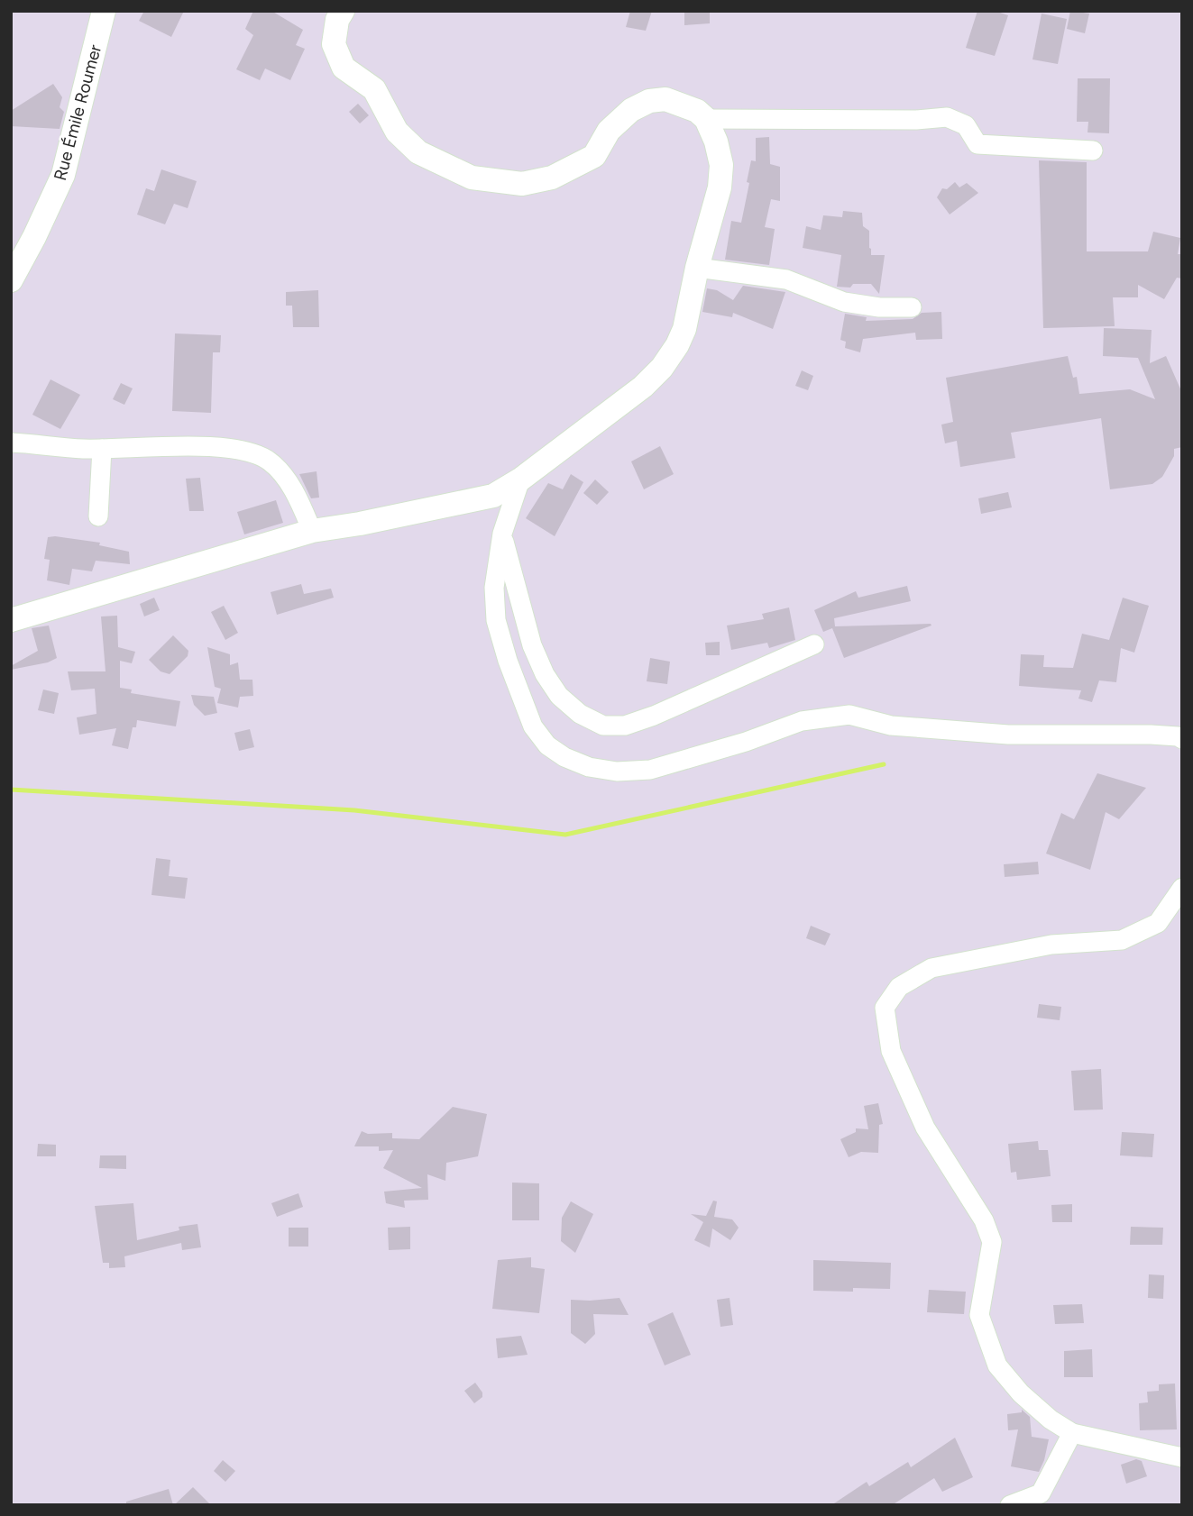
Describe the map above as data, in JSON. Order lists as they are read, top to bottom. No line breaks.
{"streets":{"street":["Rue Émile Roumer"]}}
